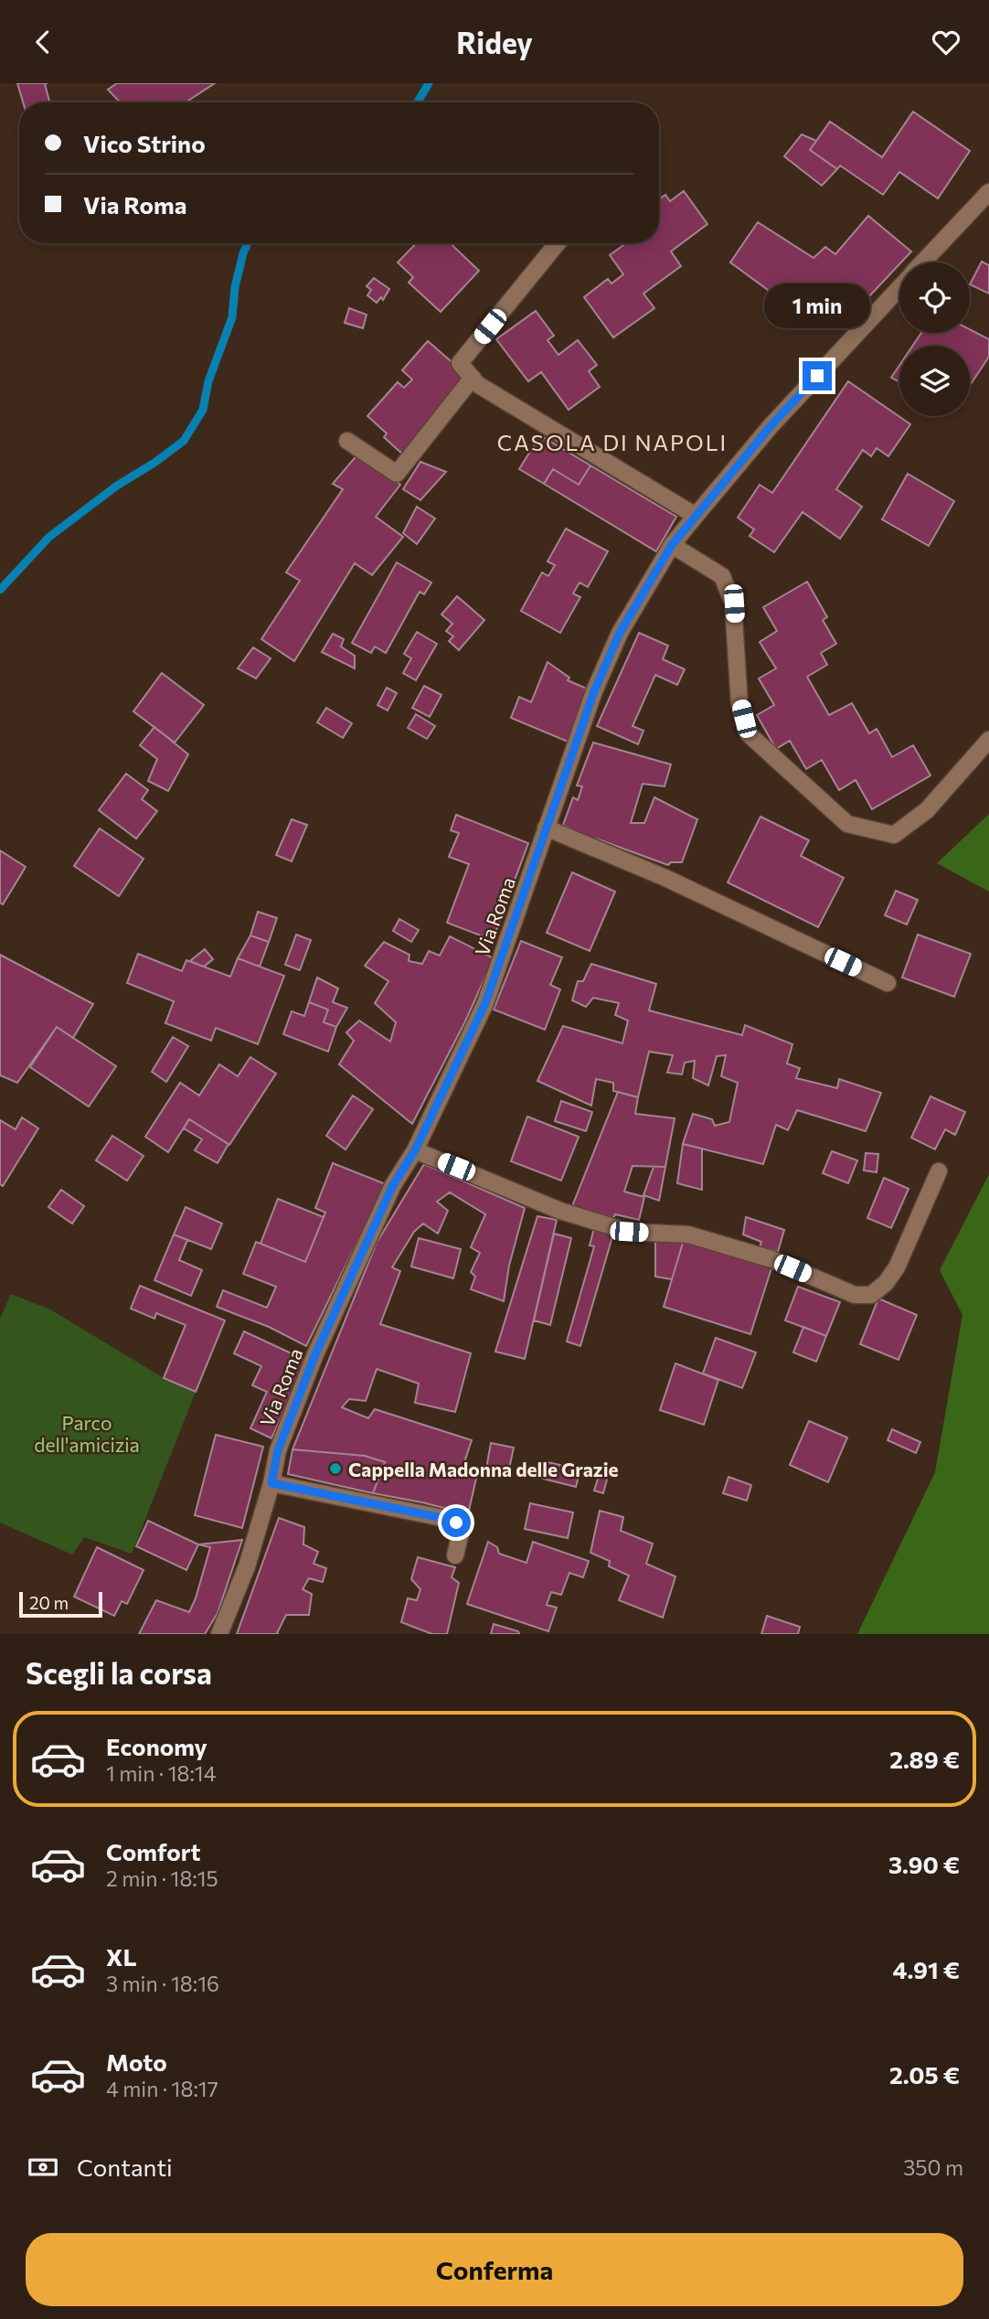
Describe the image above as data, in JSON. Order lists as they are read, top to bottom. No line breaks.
{"streets":{"street":["Via Roma"]},"districts":["CASOLA DI NAPOLI"],"parks":["Parco dell'amicizia"],"places":["Cappella Madonna delle Grazie"],"scale_bar":"20 m","page":{"header":"Ridey","banner":["Vico Strino","Via Roma"],"bubble":"1 min","scale":"20 m","heading":"Scegli la corsa","list":[{"name":"Economy","note":"1 min · 18:14","value":"2.89 €"},{"name":"Comfort","note":"2 min · 18:15","value":"3.90 €"},{"name":"XL","note":"3 min · 18:16","value":"4.91 €"},{"name":"Moto","note":"4 min · 18:17","value":"2.05 €"}],"pay":["Contanti","350 m"],"buttons":"Conferma"}}
